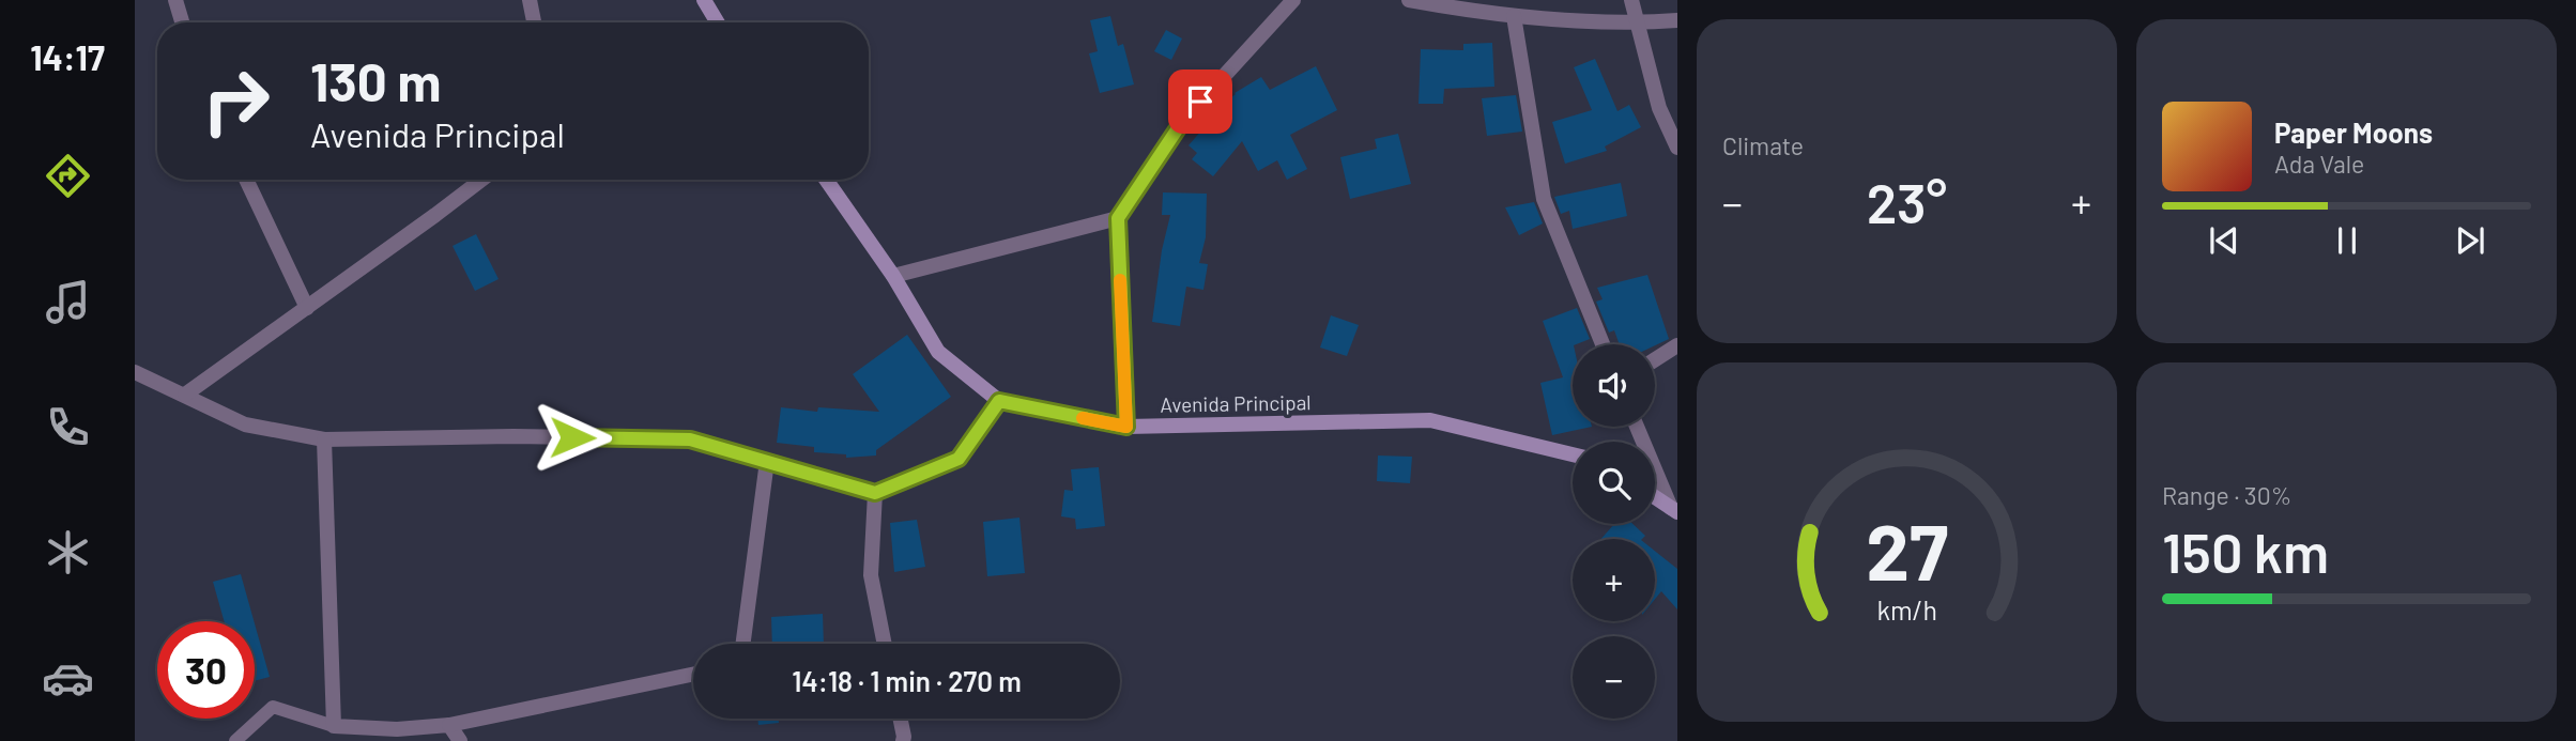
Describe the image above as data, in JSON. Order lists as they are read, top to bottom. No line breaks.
{"streets":{"main road":["Avenida Principal"]},"page":{"tabs":"14:17","tile":["Climate",["Range · 30%","150 km"]],"turn":["130 m","Avenida Principal"],"song":["Paper Moons","Ada Vale"],"heat":["−","23°","+"],"map_buttons":["+","−"],"limit":"30","trip":"14:18 · 1 min · 270 m","gauge":["27","km/h"]}}
